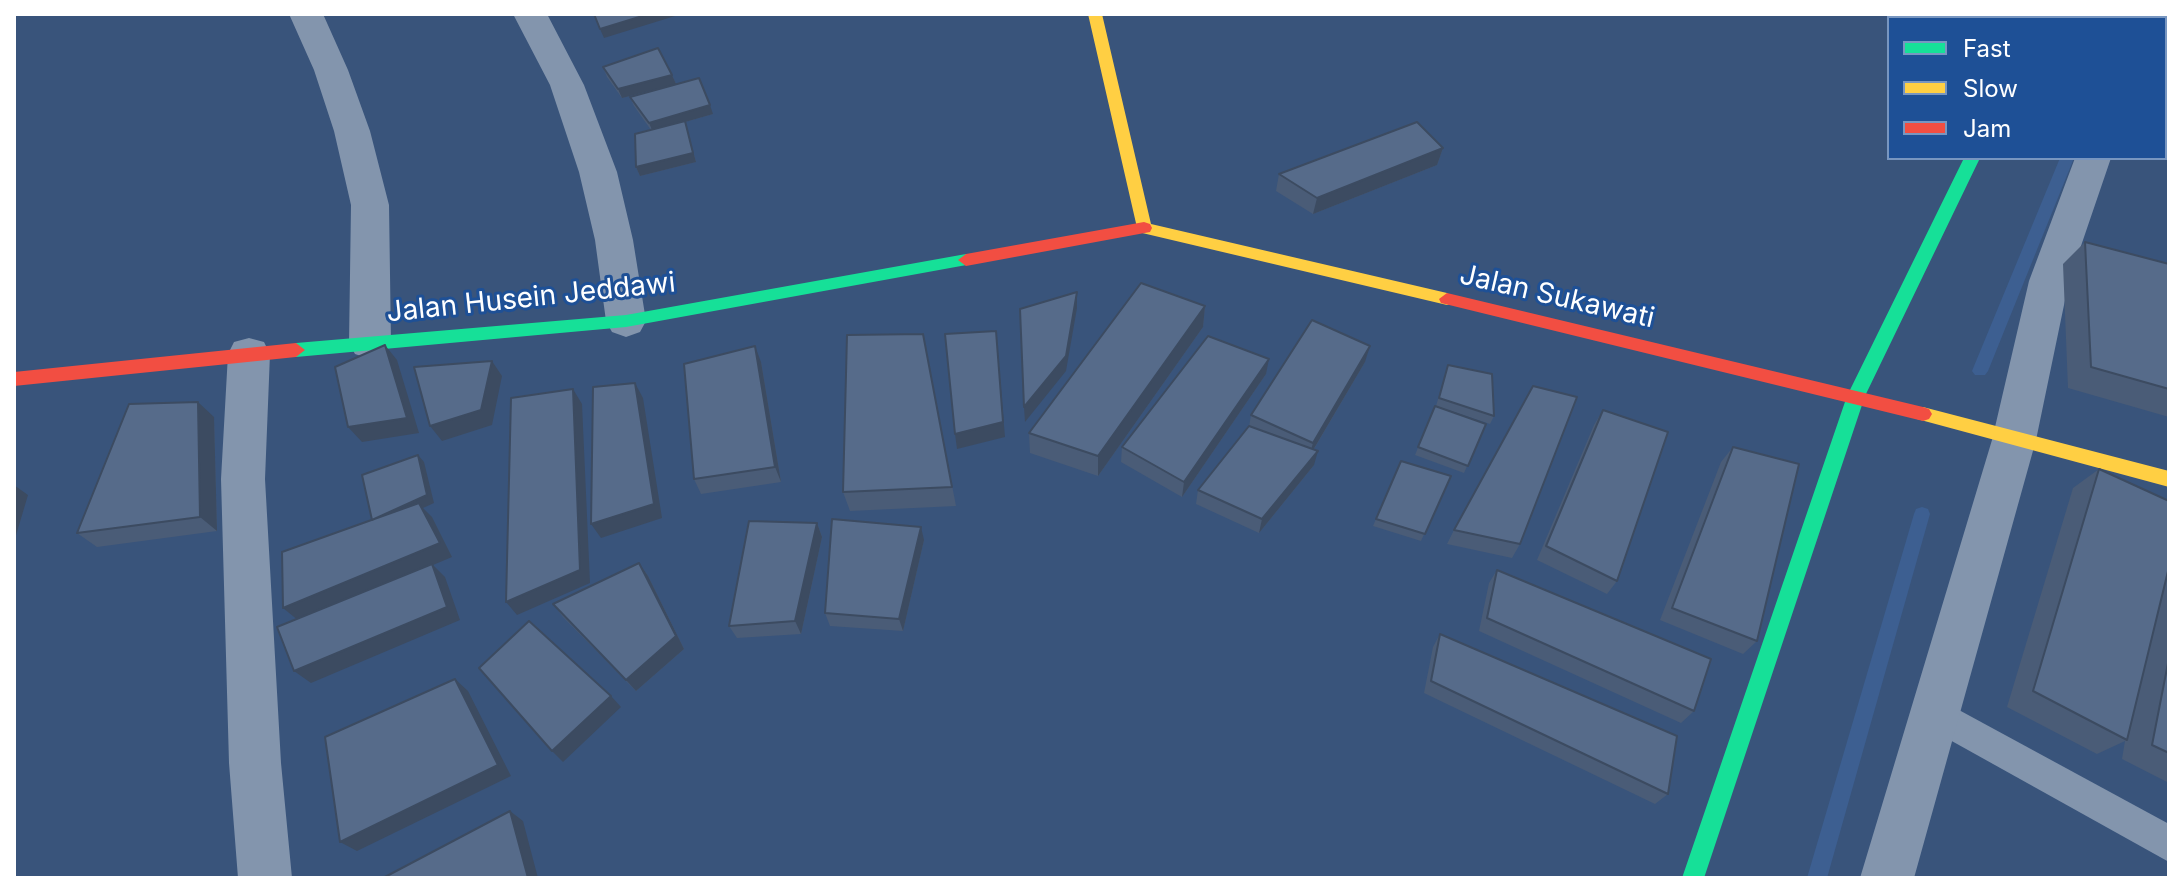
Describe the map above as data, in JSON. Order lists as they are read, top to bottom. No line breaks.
{"streets":{"street":["Jalan Sukawati","Jalan Husein Jeddawi"]},"crossings":[["Jalan Sukawati","Jalan Husein Jeddawi"]],"legend":["Fast","Slow","Jam"]}
